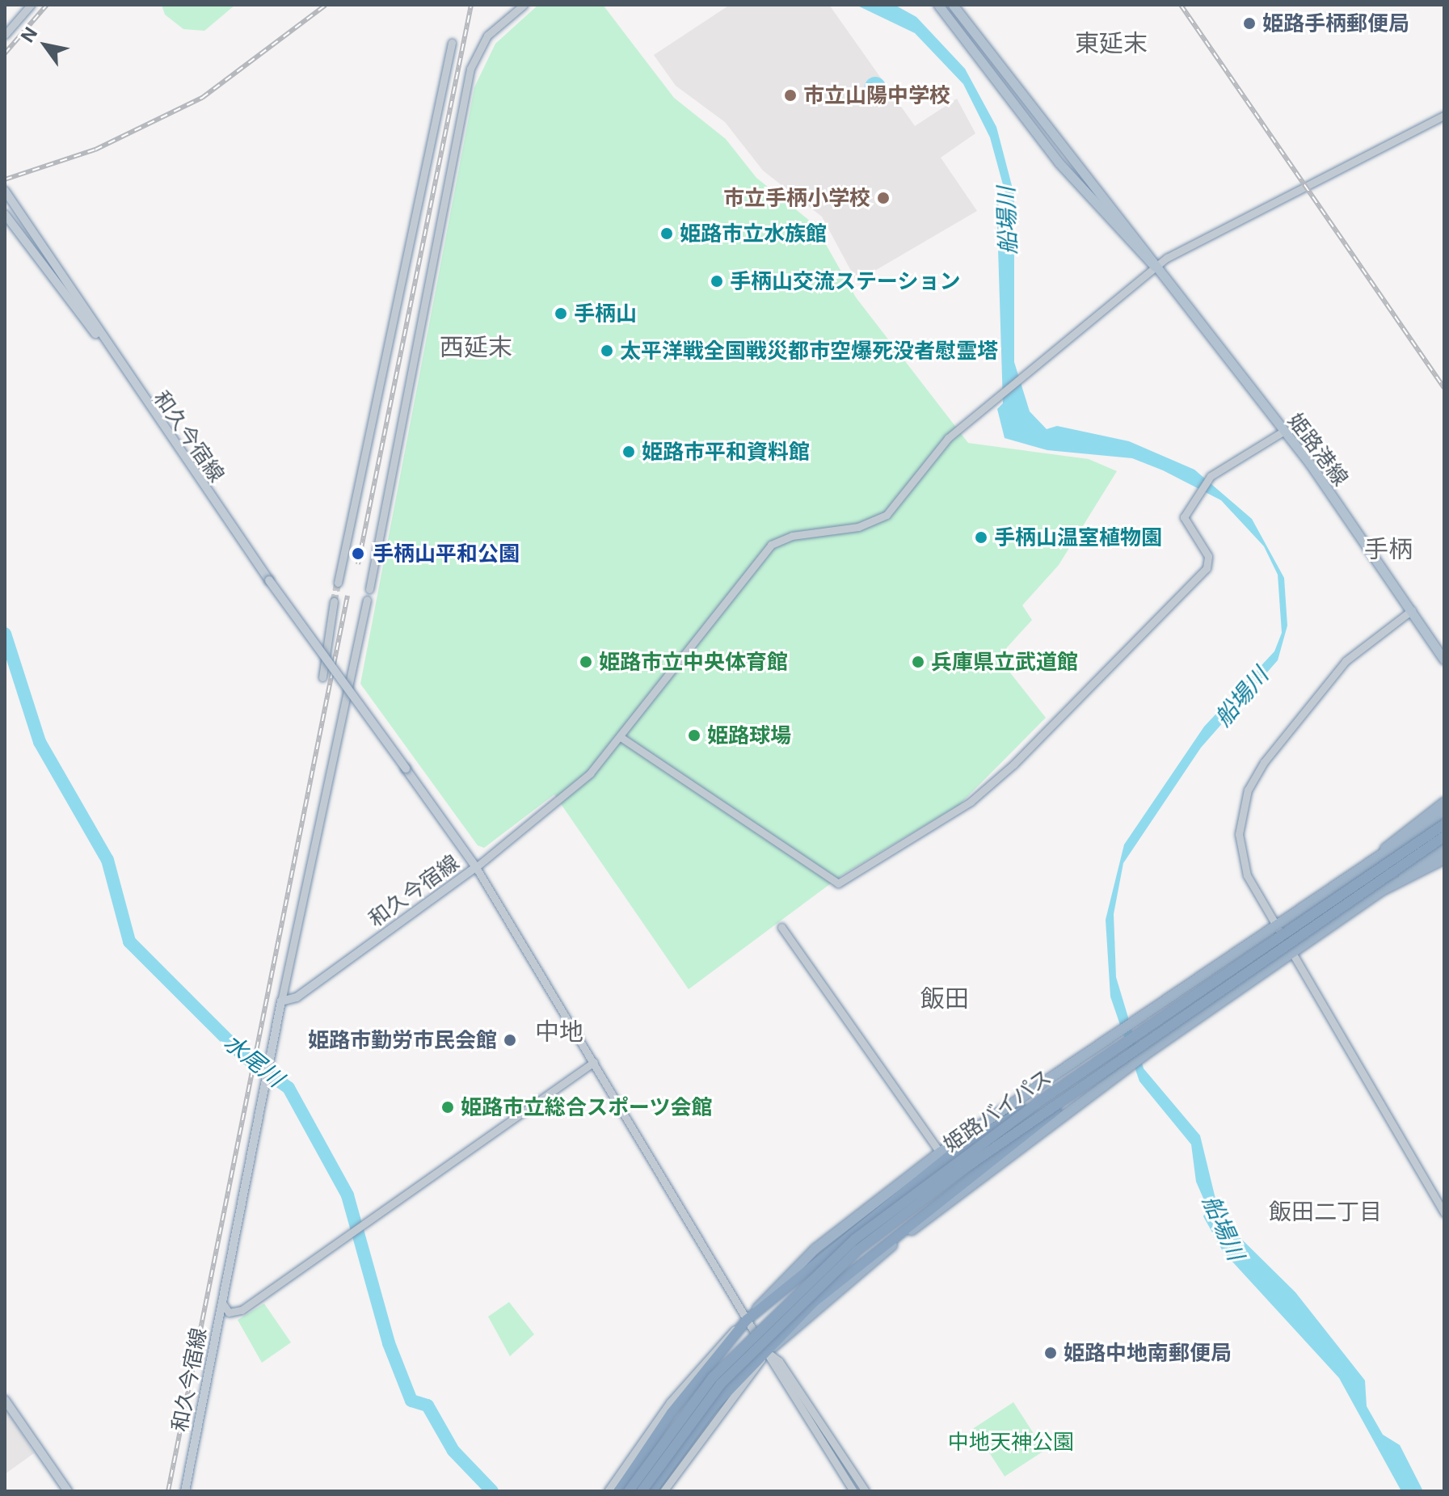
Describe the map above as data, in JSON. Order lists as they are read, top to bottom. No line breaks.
{"streets":{"highway":["姫路バイパス"],"main road":["和久今宿線","姫路港線"]},"districts":["東延末","西延末","手柄","飯田","中地","飯田二丁目"],"water":["船場川","水尾川"],"parks":["中地天神公園"],"places":["姫路手柄郵便局","市立山陽中学校","市立手柄小学校","姫路市立水族館","手柄山交流ステーション","手柄山","太平洋戦全国戦災都市空爆死没者慰霊塔","姫路市平和資料館","手柄山温室植物園","手柄山平和公園","姫路市立中央体育館","兵庫県立武道館","姫路球場","姫路市勤労市民会館","姫路市立総合スポーツ会館","姫路中地南郵便局"],"north":"top left"}
